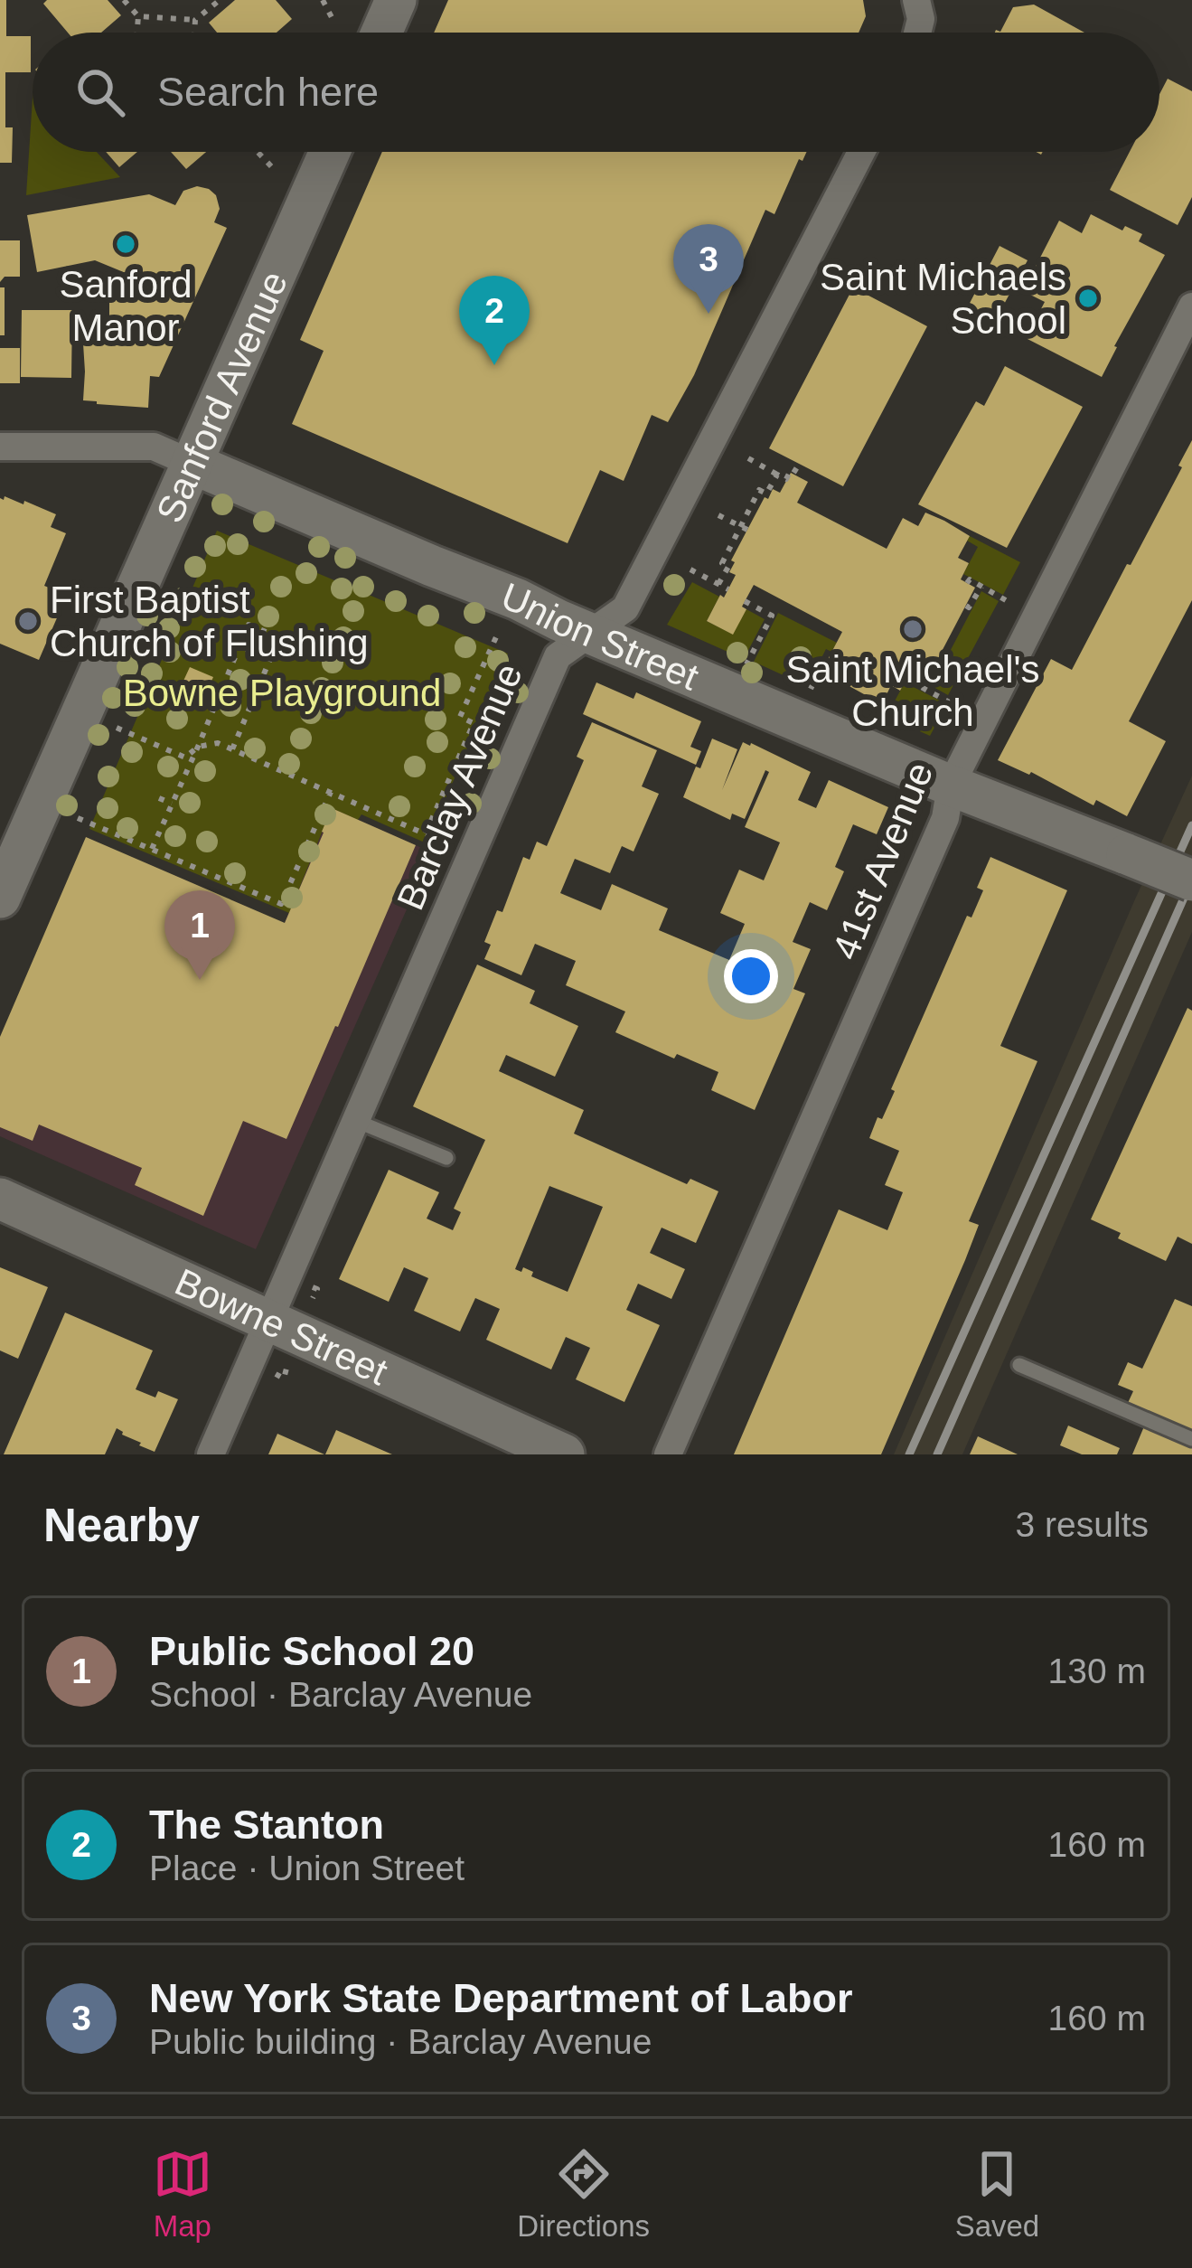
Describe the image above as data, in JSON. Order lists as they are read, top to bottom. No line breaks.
{"streets":{"street":["Sanford Avenue","Union Street","Barclay Avenue","41st Avenue","Bowne Street"]},"crossings":[["Sanford Avenue","Union Street"],["Union Street","Barclay Avenue"],["Union Street","41st Avenue"],["Barclay Avenue","Bowne Street"]],"parks":["Bowne Playground"],"places":["Sanford Manor","Saint Michaels School","First Baptist Church of Flushing","Saint Michael's Church"],"page":{"search":"Search here","pins":["3","2","1"],"heading":["Nearby","3 results"],"list":[{"mark":"1","name":"Public School 20","note":"School · Barclay Avenue","value":"130 m"},{"mark":"2","name":"The Stanton","note":"Place · Union Street","value":"160 m"},{"mark":"3","name":"New York State Department of Labor","note":"Public building · Barclay Avenue","value":"160 m"}],"nav":["Map","Directions","Saved"]}}
